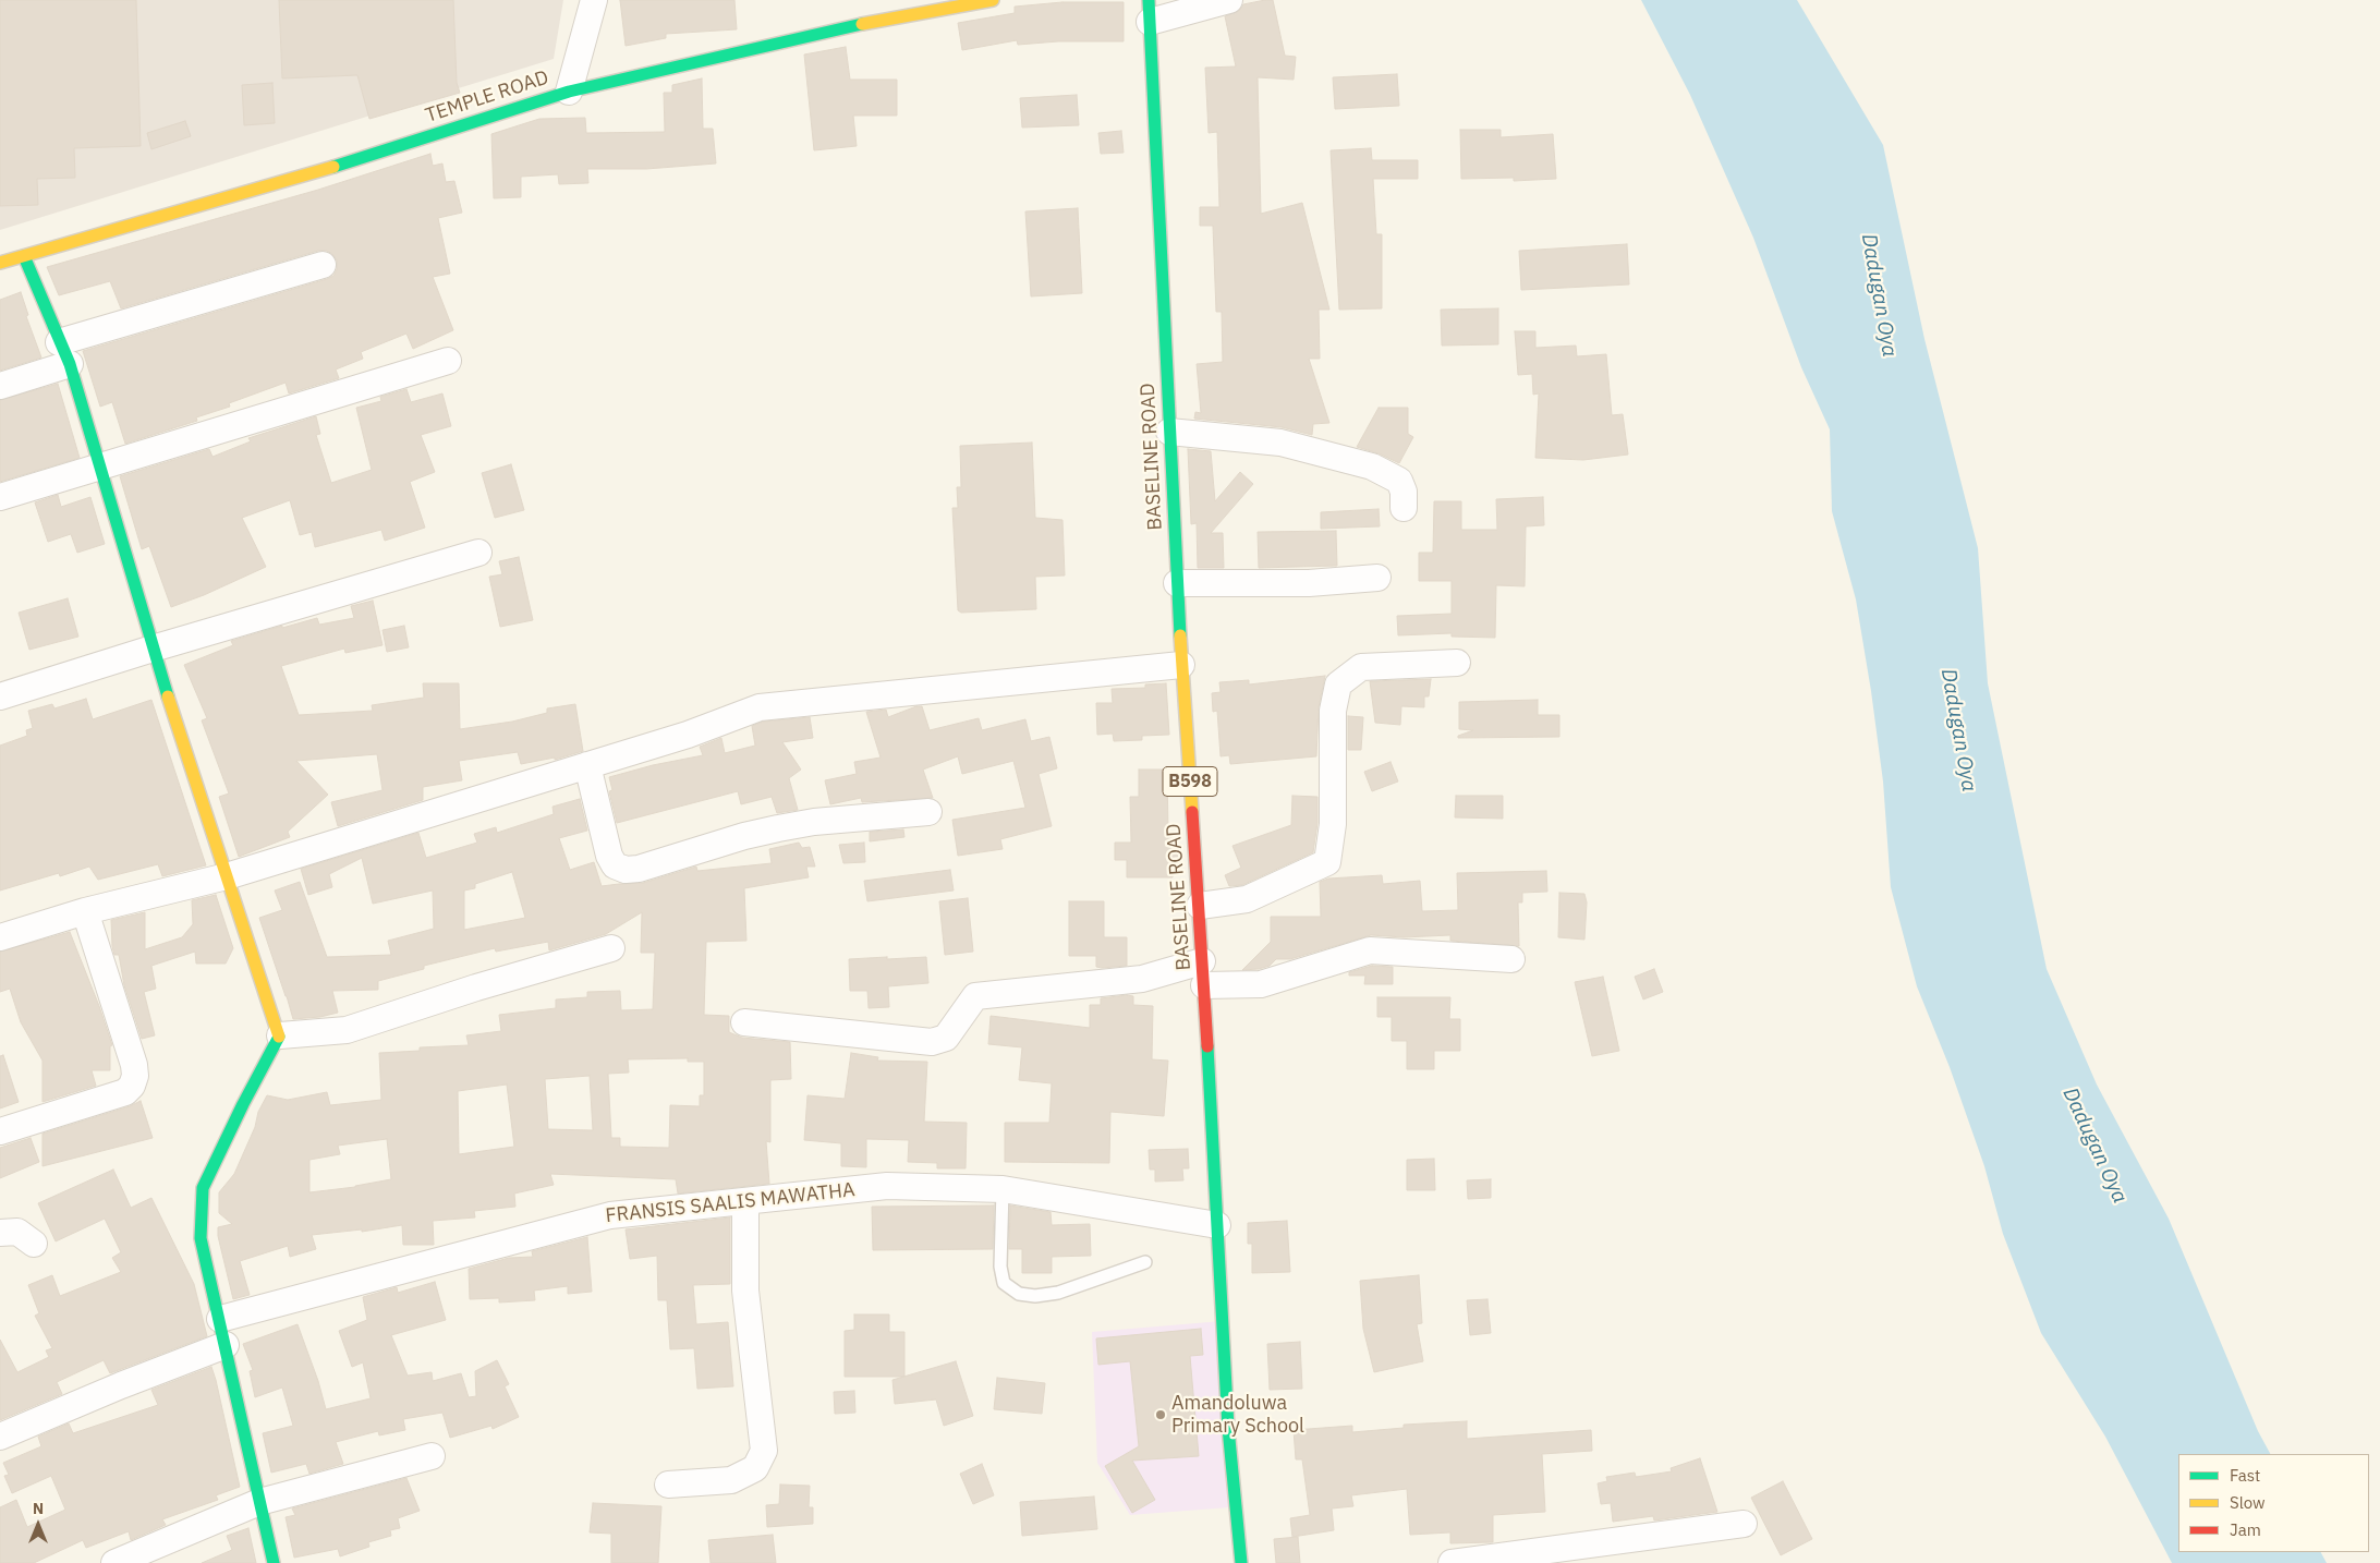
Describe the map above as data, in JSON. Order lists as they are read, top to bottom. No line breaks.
{"streets":{"street":["TEMPLE ROAD","BASELINE ROAD","B598","FRANSIS SAALIS MAWATHA"]},"crossings":[["BASELINE ROAD","FRANSIS SAALIS MAWATHA"]],"water":["Dadugan Oya"],"places":["Amandoluwa Primary School"],"legend":["Fast","Slow","Jam"],"north":"top"}
